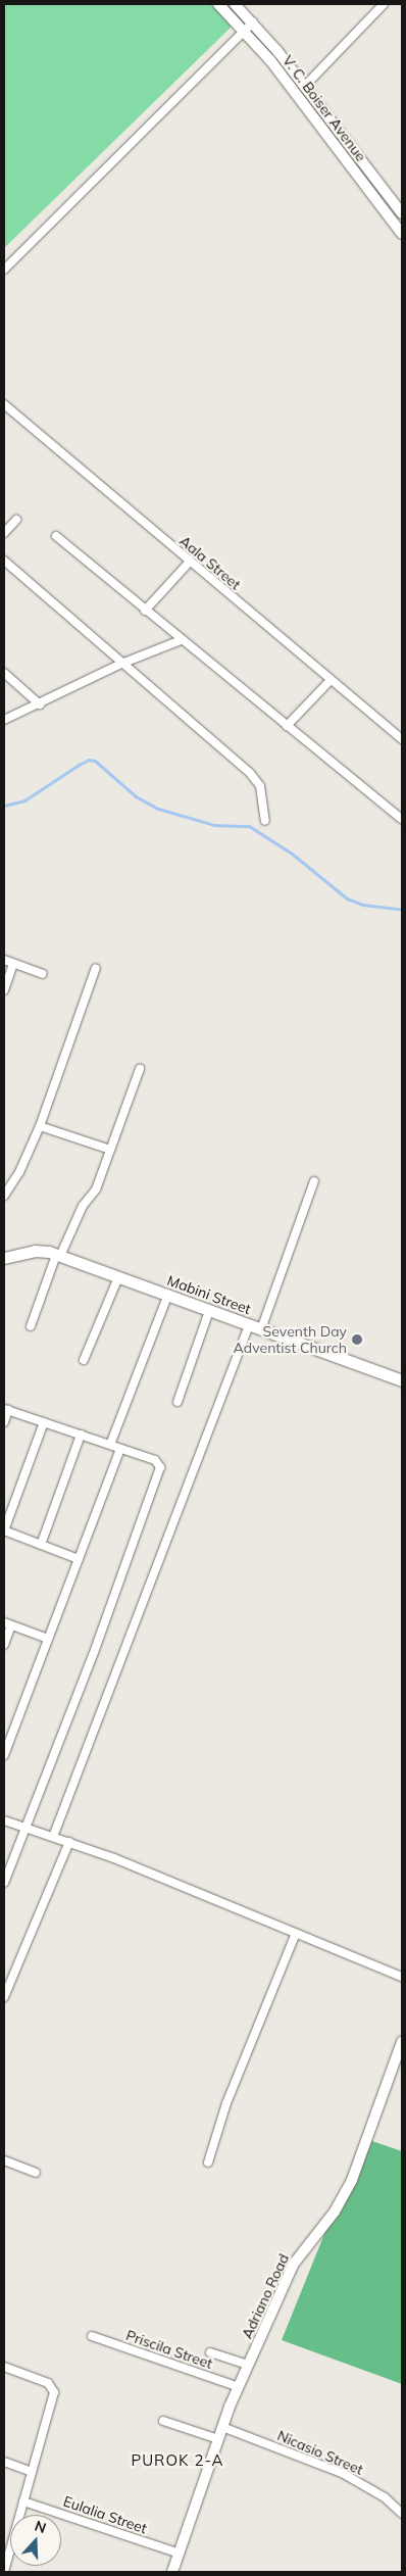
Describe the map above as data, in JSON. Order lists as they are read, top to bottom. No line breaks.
{"streets":{"main road":["Mabini Street"],"street":["V. C. Boiser Avenue","Aala Street","Adriano Road","Priscila Street","Nicasio Street","Eulalia Street"]},"crossings":[["Adriano Road","Priscila Street"],["Adriano Road","Nicasio Street"],["Adriano Road","Eulalia Street"]],"districts":["PUROK 2-A"],"places":["Seventh Day Adventist Church"],"north":"top"}
